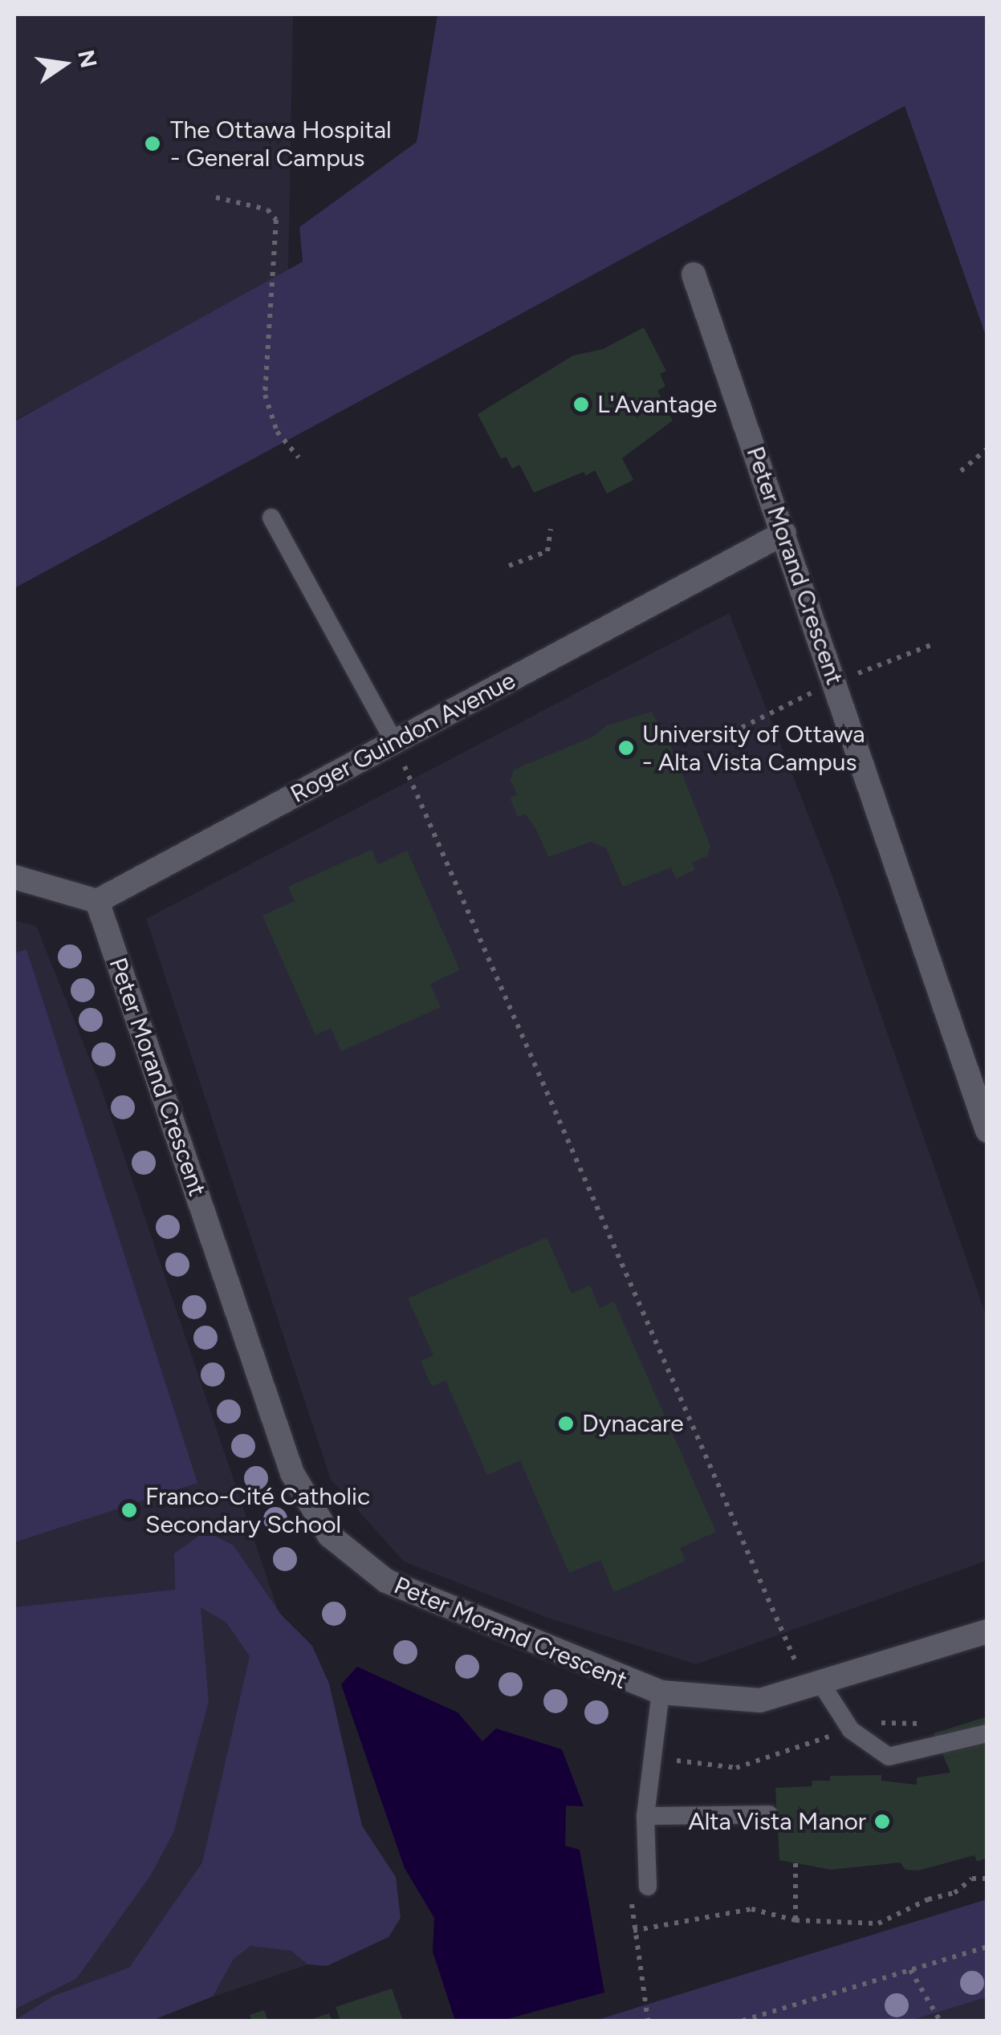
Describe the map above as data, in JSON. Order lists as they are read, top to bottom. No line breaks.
{"streets":{"street":["Peter Morand Crescent","Roger Guindon Avenue"]},"crossings":[["Peter Morand Crescent","Roger Guindon Avenue"]],"places":["The Ottawa Hospital - General Campus","L'Avantage","University of Ottawa - Alta Vista Campus","Dynacare","Franco-Cité Catholic Secondary School","Alta Vista Manor"],"north":"right"}
